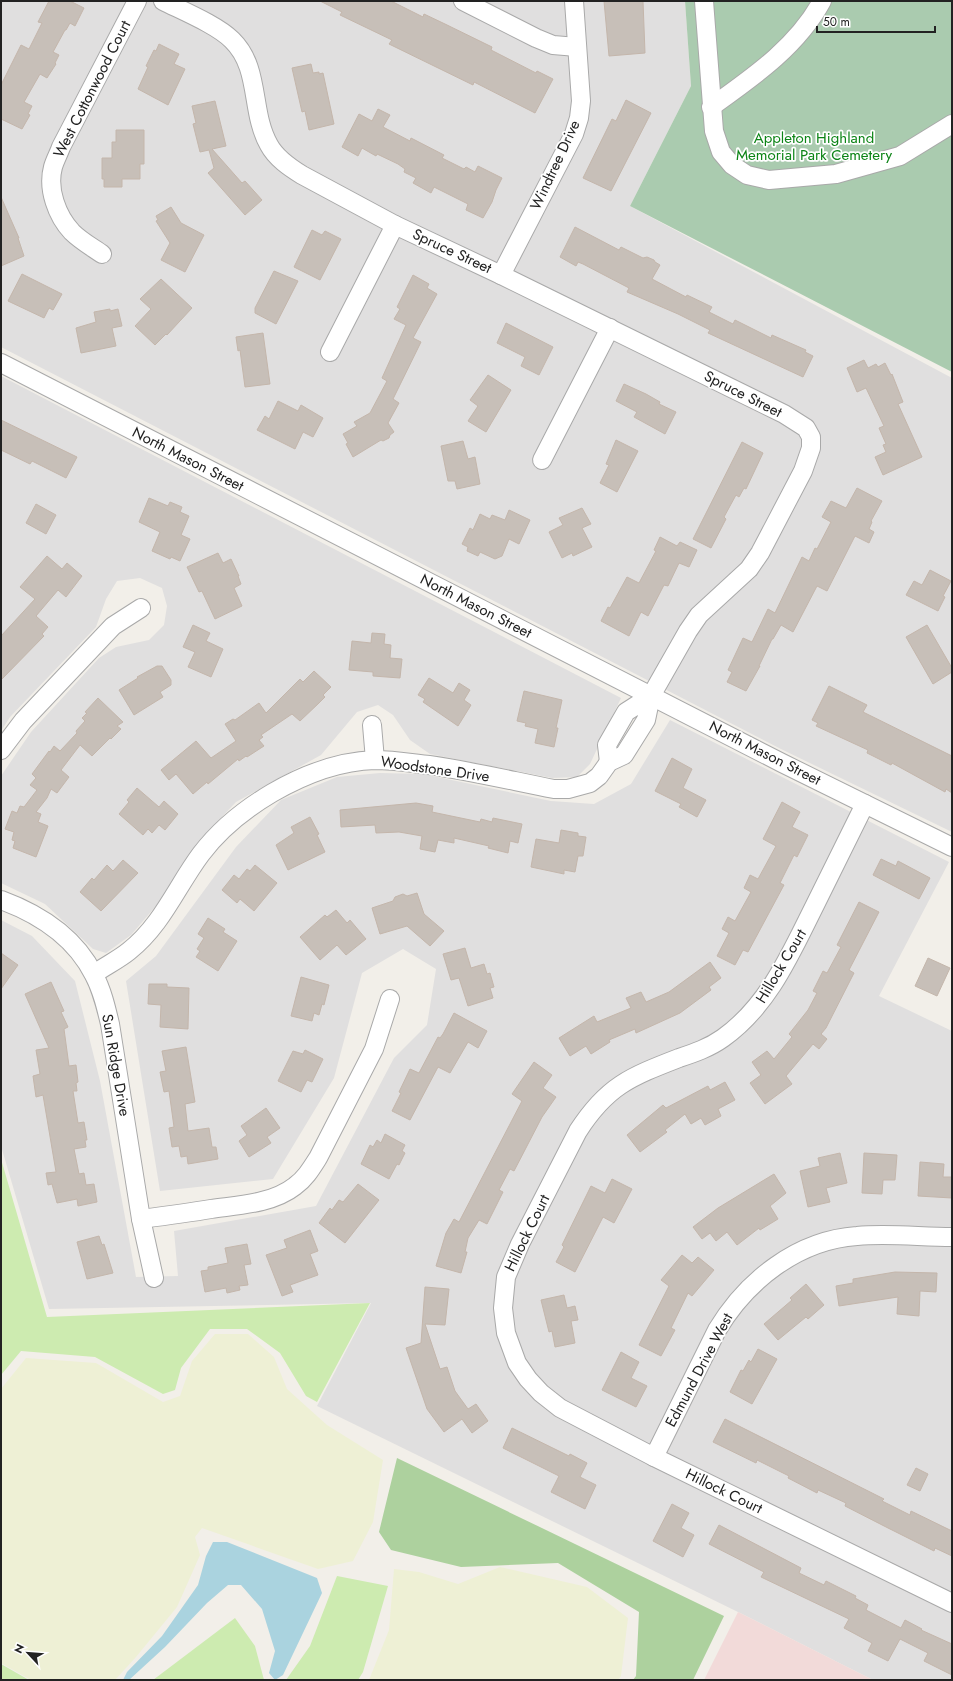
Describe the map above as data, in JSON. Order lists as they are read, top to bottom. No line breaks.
{"streets":{"street":["West Cottonwood Court","Windtree Drive","Spruce Street","North Mason Street","Woodstone Drive","Hillock Court","Sun Ridge Drive","Edmund Drive West"]},"crossings":[["Windtree Drive","Spruce Street"],["Spruce Street","North Mason Street"],["Spruce Street","Woodstone Drive"],["North Mason Street","Woodstone Drive"],["North Mason Street","Hillock Court"],["Woodstone Drive","Sun Ridge Drive"],["Hillock Court","Edmund Drive West"]],"parks":["Appleton Highland Memorial Park Cemetery"],"scale_bar":"50 m","north":"top left"}
